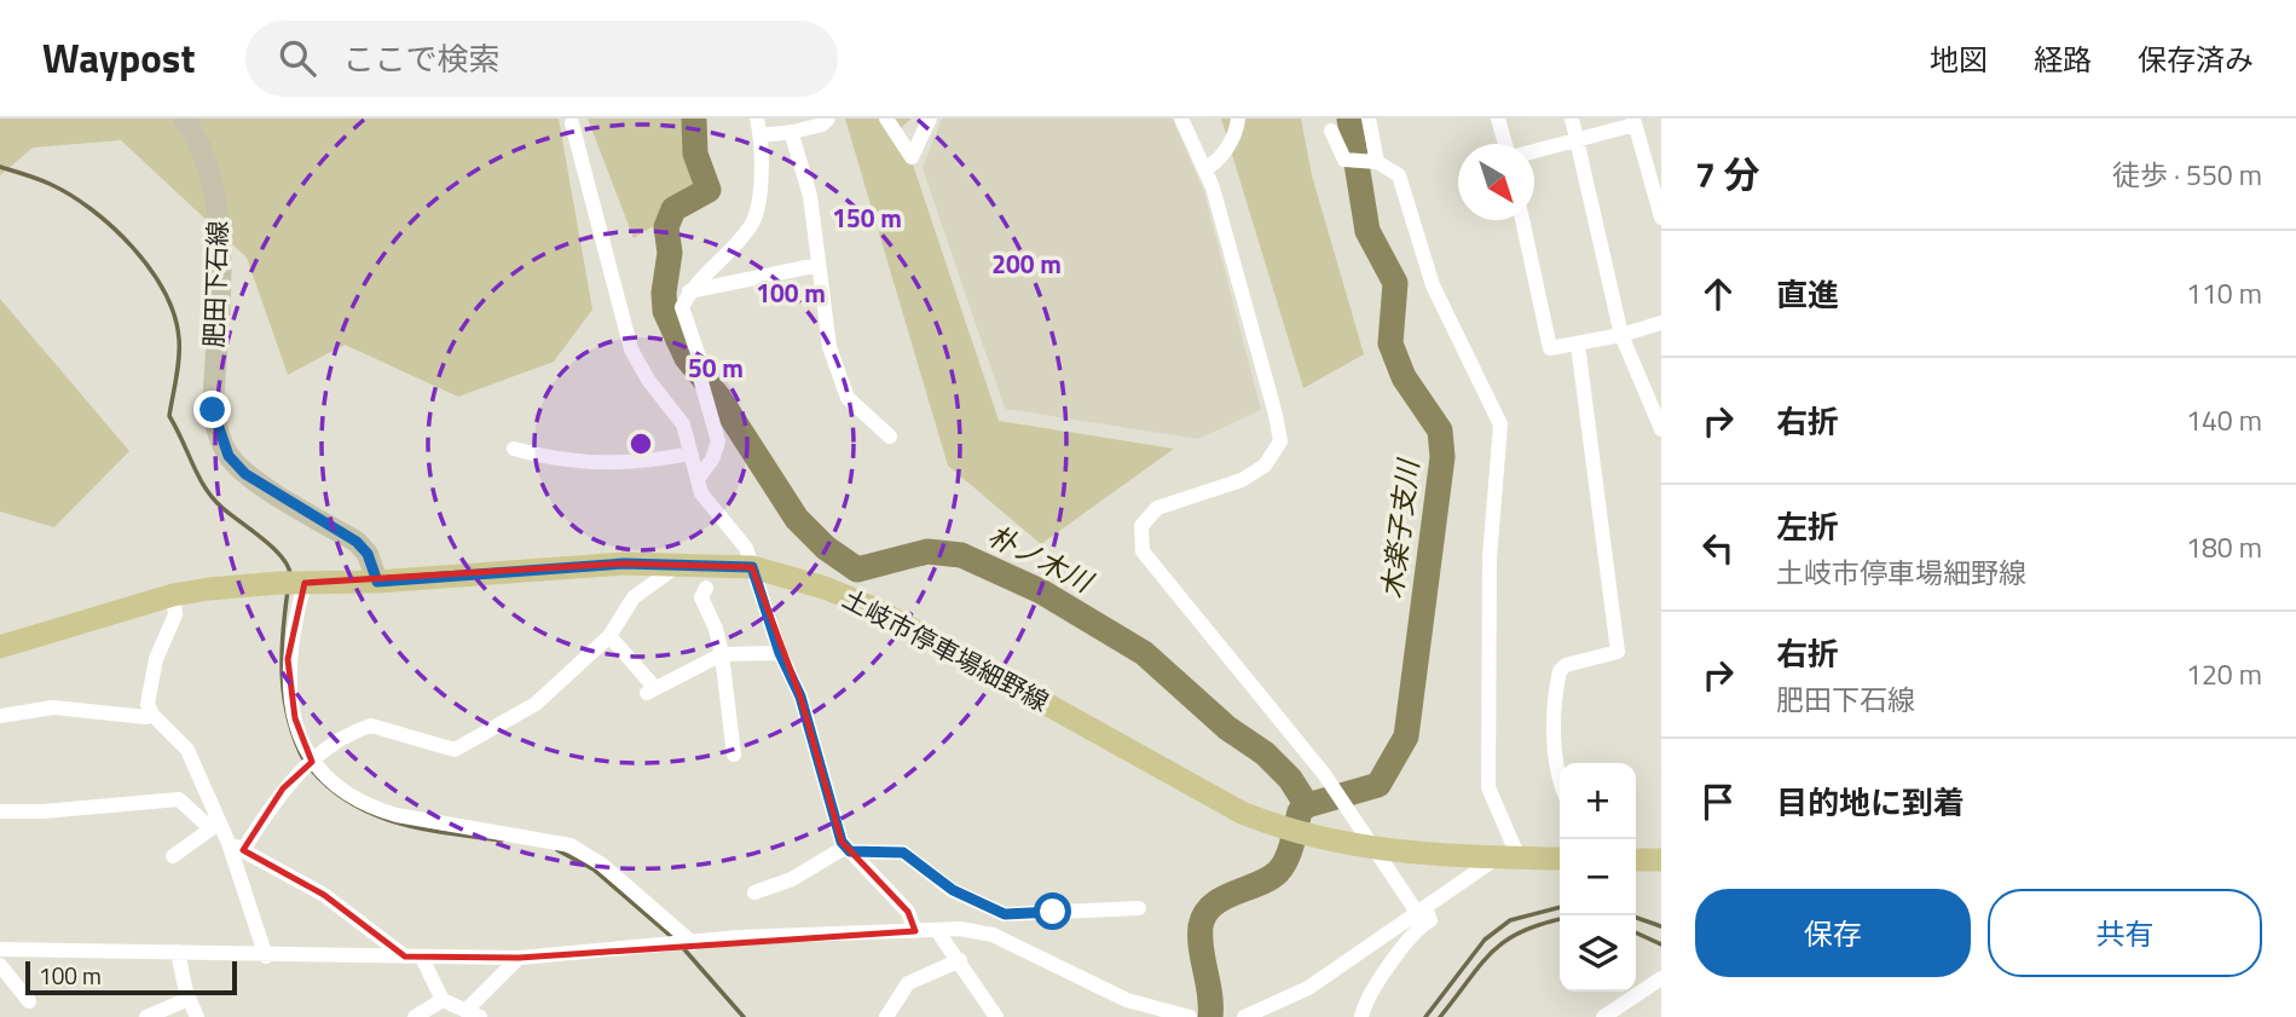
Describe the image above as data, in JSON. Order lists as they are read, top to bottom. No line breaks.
{"streets":{"main road":["肥田下石線","土岐市停車場細野線"]},"crossings":[["肥田下石線","土岐市停車場細野線"]],"water":["木楽子支川","朴ノ木川"],"scale_bar":"100 m","north":"bottom right","page":{"header":"Waypost","search":"ここで検索","nav":["地図","経路","保存済み"],"heading":["7 分","徒歩 · 550 m"],"list":[["直進","110 m"],["右折","140 m"],["左折","土岐市停車場細野線","180 m"],["右折","肥田下石線","120 m"],"目的地に到着"],"map_buttons":["+","−"],"buttons":["保存","共有"],"scale":"100 m"},"rings":["150 m","200 m","100 m","50 m"]}
